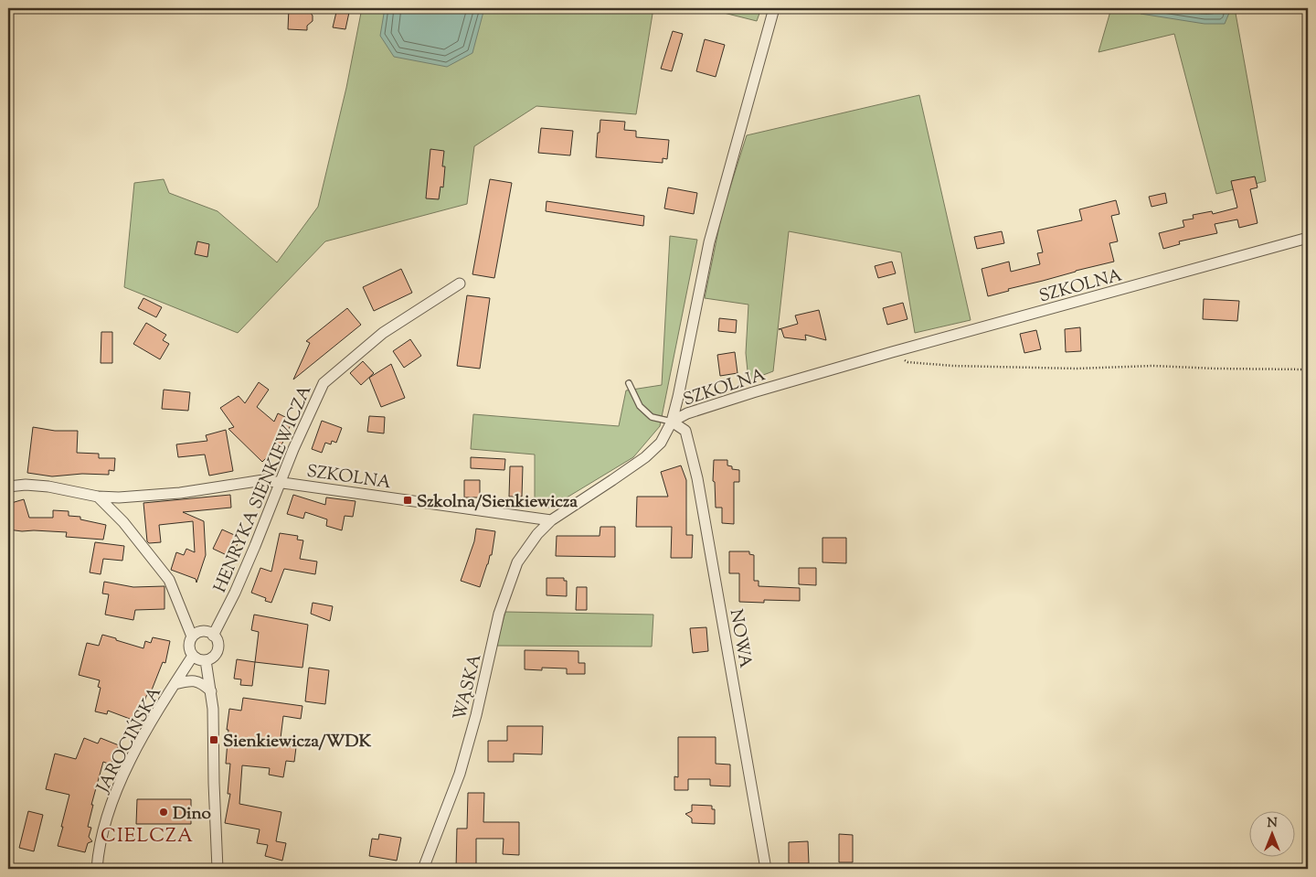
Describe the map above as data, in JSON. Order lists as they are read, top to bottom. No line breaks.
{"streets":{"street":["SZKOLNA","HENRYKA SIENKIEWICZA","NOWA","WĄSKA","JAROCIŃSKA"]},"crossings":[["SZKOLNA","HENRYKA SIENKIEWICZA"],["SZKOLNA","NOWA"],["SZKOLNA","WĄSKA"],["HENRYKA SIENKIEWICZA","JAROCIŃSKA"]],"districts":["CIELCZA"],"places":{"transit":["Szkolna/Sienkiewicza","Sienkiewicza/WDK"],"other":["Dino"]},"north":"top"}
